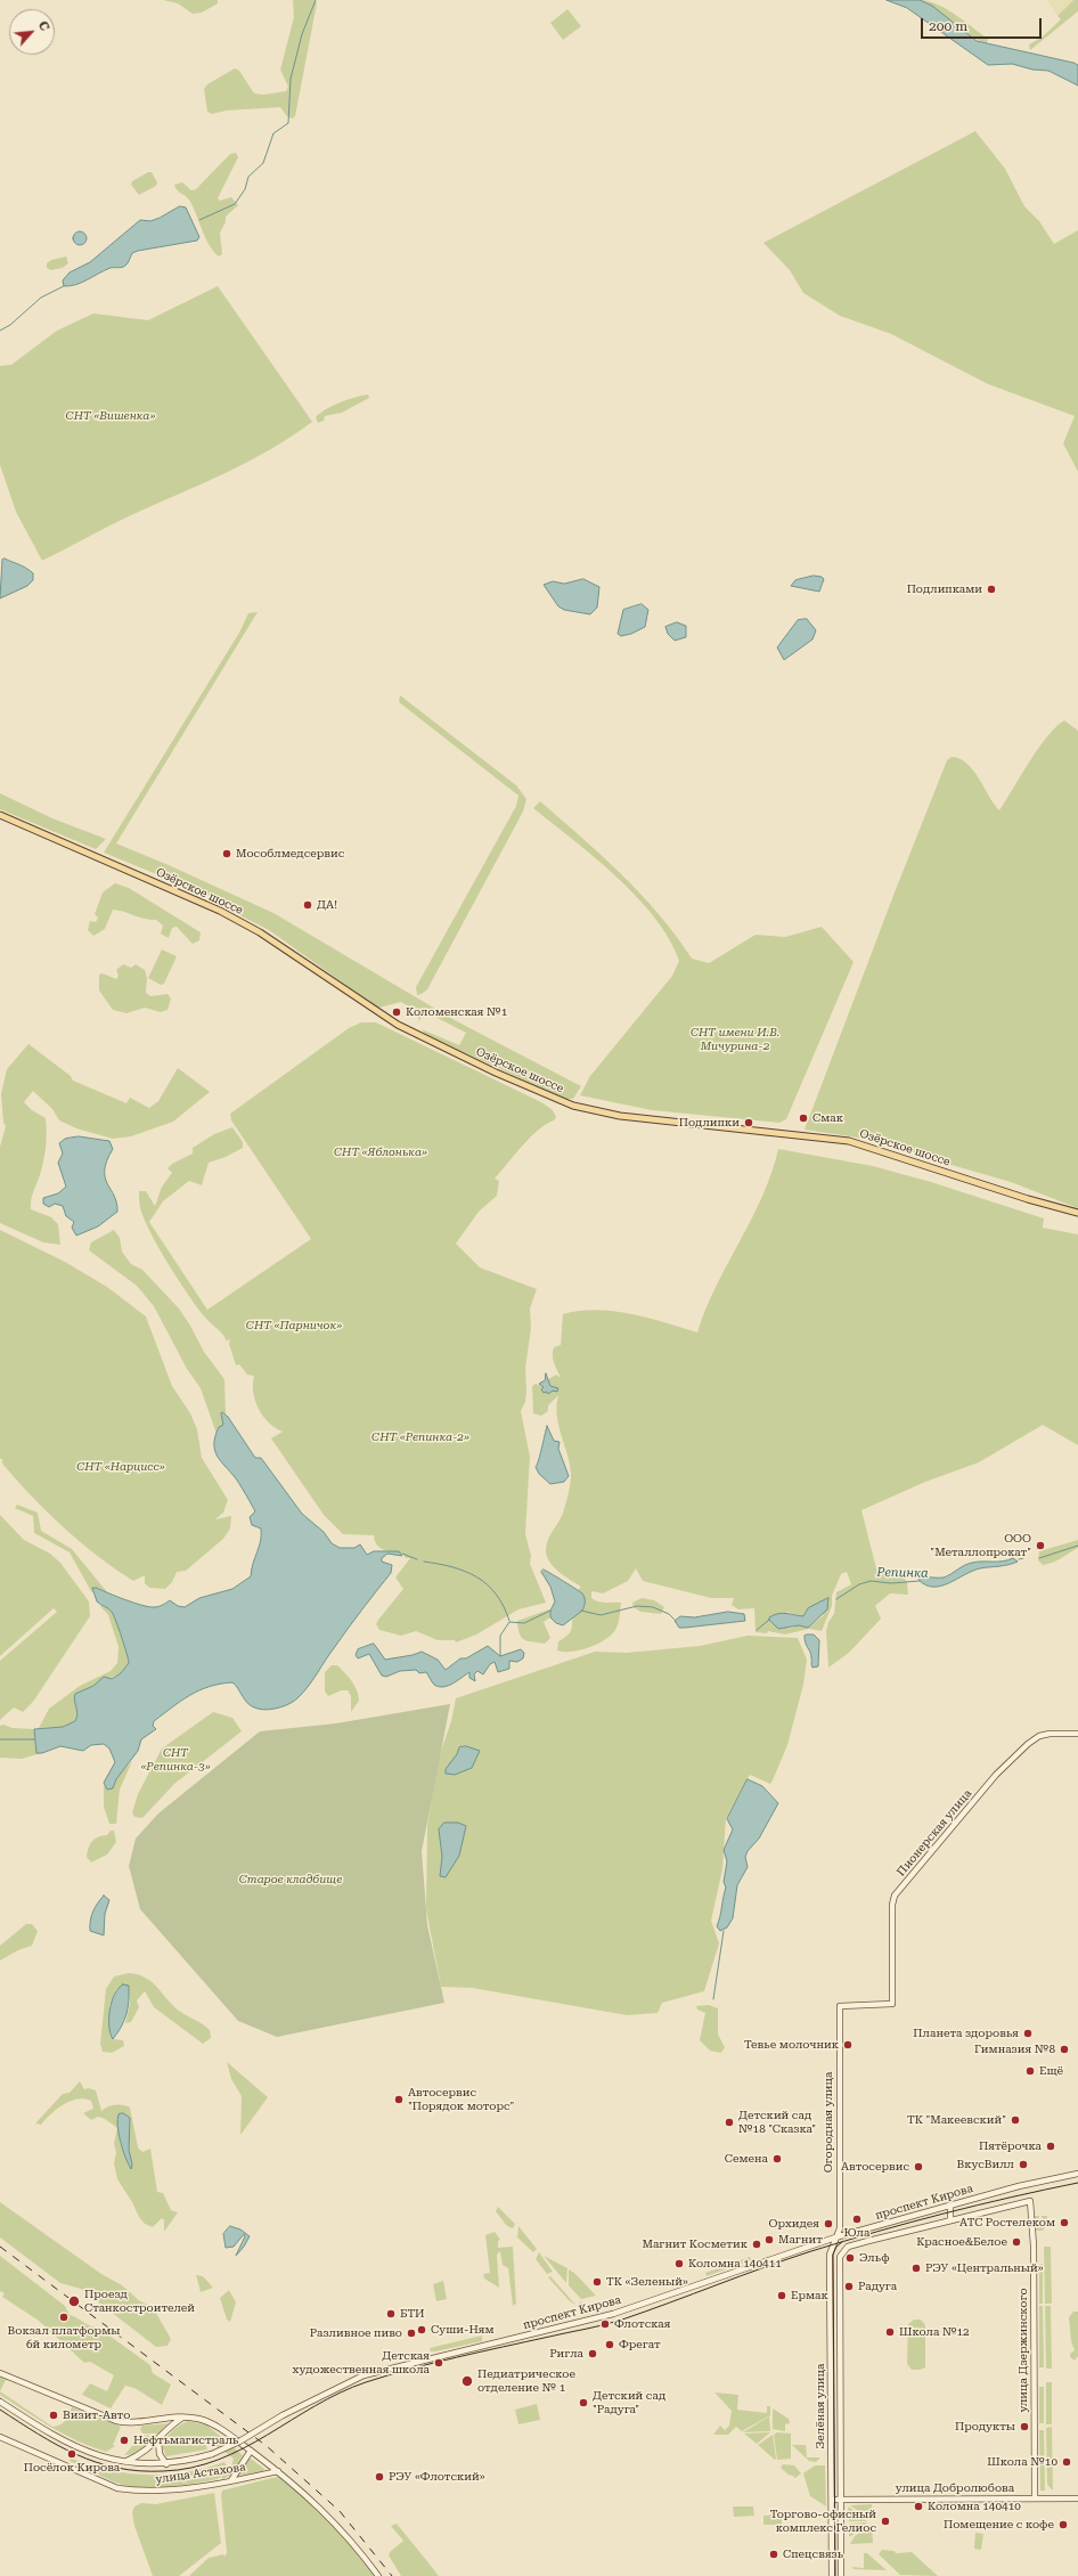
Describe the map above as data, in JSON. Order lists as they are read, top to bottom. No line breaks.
{"streets":{"main road":["Озёрское шоссе"],"street":["Пионерская улица","Огородная улица","проспект Кирова","улица Дзержинского","Зелёная улица","улица Астахова","улица Добролюбова"]},"crossings":[["Пионерская улица","Огородная улица"],["Огородная улица","проспект Кирова"],["Огородная улица","Зелёная улица"],["проспект Кирова","Зелёная улица"],["проспект Кирова","улица Астахова"],["улица Дзержинского","Зелёная улица"],["улица Дзержинского","улица Добролюбова"],["Зелёная улица","улица Добролюбова"]],"water":["Репинка"],"parks":["СНТ «Вишенка»","СНТ имени И.В. Мичурина-2","СНТ «Яблонька»","СНТ «Парничок»","СНТ «Репинка-2»","СНТ «Нарцисс»","СНТ «Репинка-3»","Старое кладбище"],"places":["Подлипками","Мособлмедсервис","ДА!","Коломенская №1","Смак","Подлипки","ООО \"Металлопрокат\"","Планета здоровья","Тевье молочник","Гимназия №8","Ещё","Автосервис \"Порядок моторс\"","ТК \"Макеевский\"","Детский сад №18 \"Сказка\"","Пятёрочка","Семена","ВкусВилл","Автосервис","Юла","АТС Ростелеком","Орхидея","Магнит","Красное&Белое","Магнит Косметик","Эльф","Коломна 140411","РЭУ «Центральный»","ТК «Зеленый»","Радуга","Ермак","Проезд Станкостроителей","БТИ","Вокзал платформы 6й километр","Флотская","Суши-Ням","Школа №12","Разливное пиво","Фрегат","Ригла","Детская художественная школа","Педиатрическое отделение № 1","Детский сад \"Радуга\"","Визит-Авто","Продукты","Нефтьмагистраль","Посёлок Кирова","Школа №10","РЭУ «Флотский»","Коломна 140410","Торгово-офисный комплекс Гелиос","Помещение с кофе","Спецсвязь"],"scale_bar":"200 m","north":"top right"}
